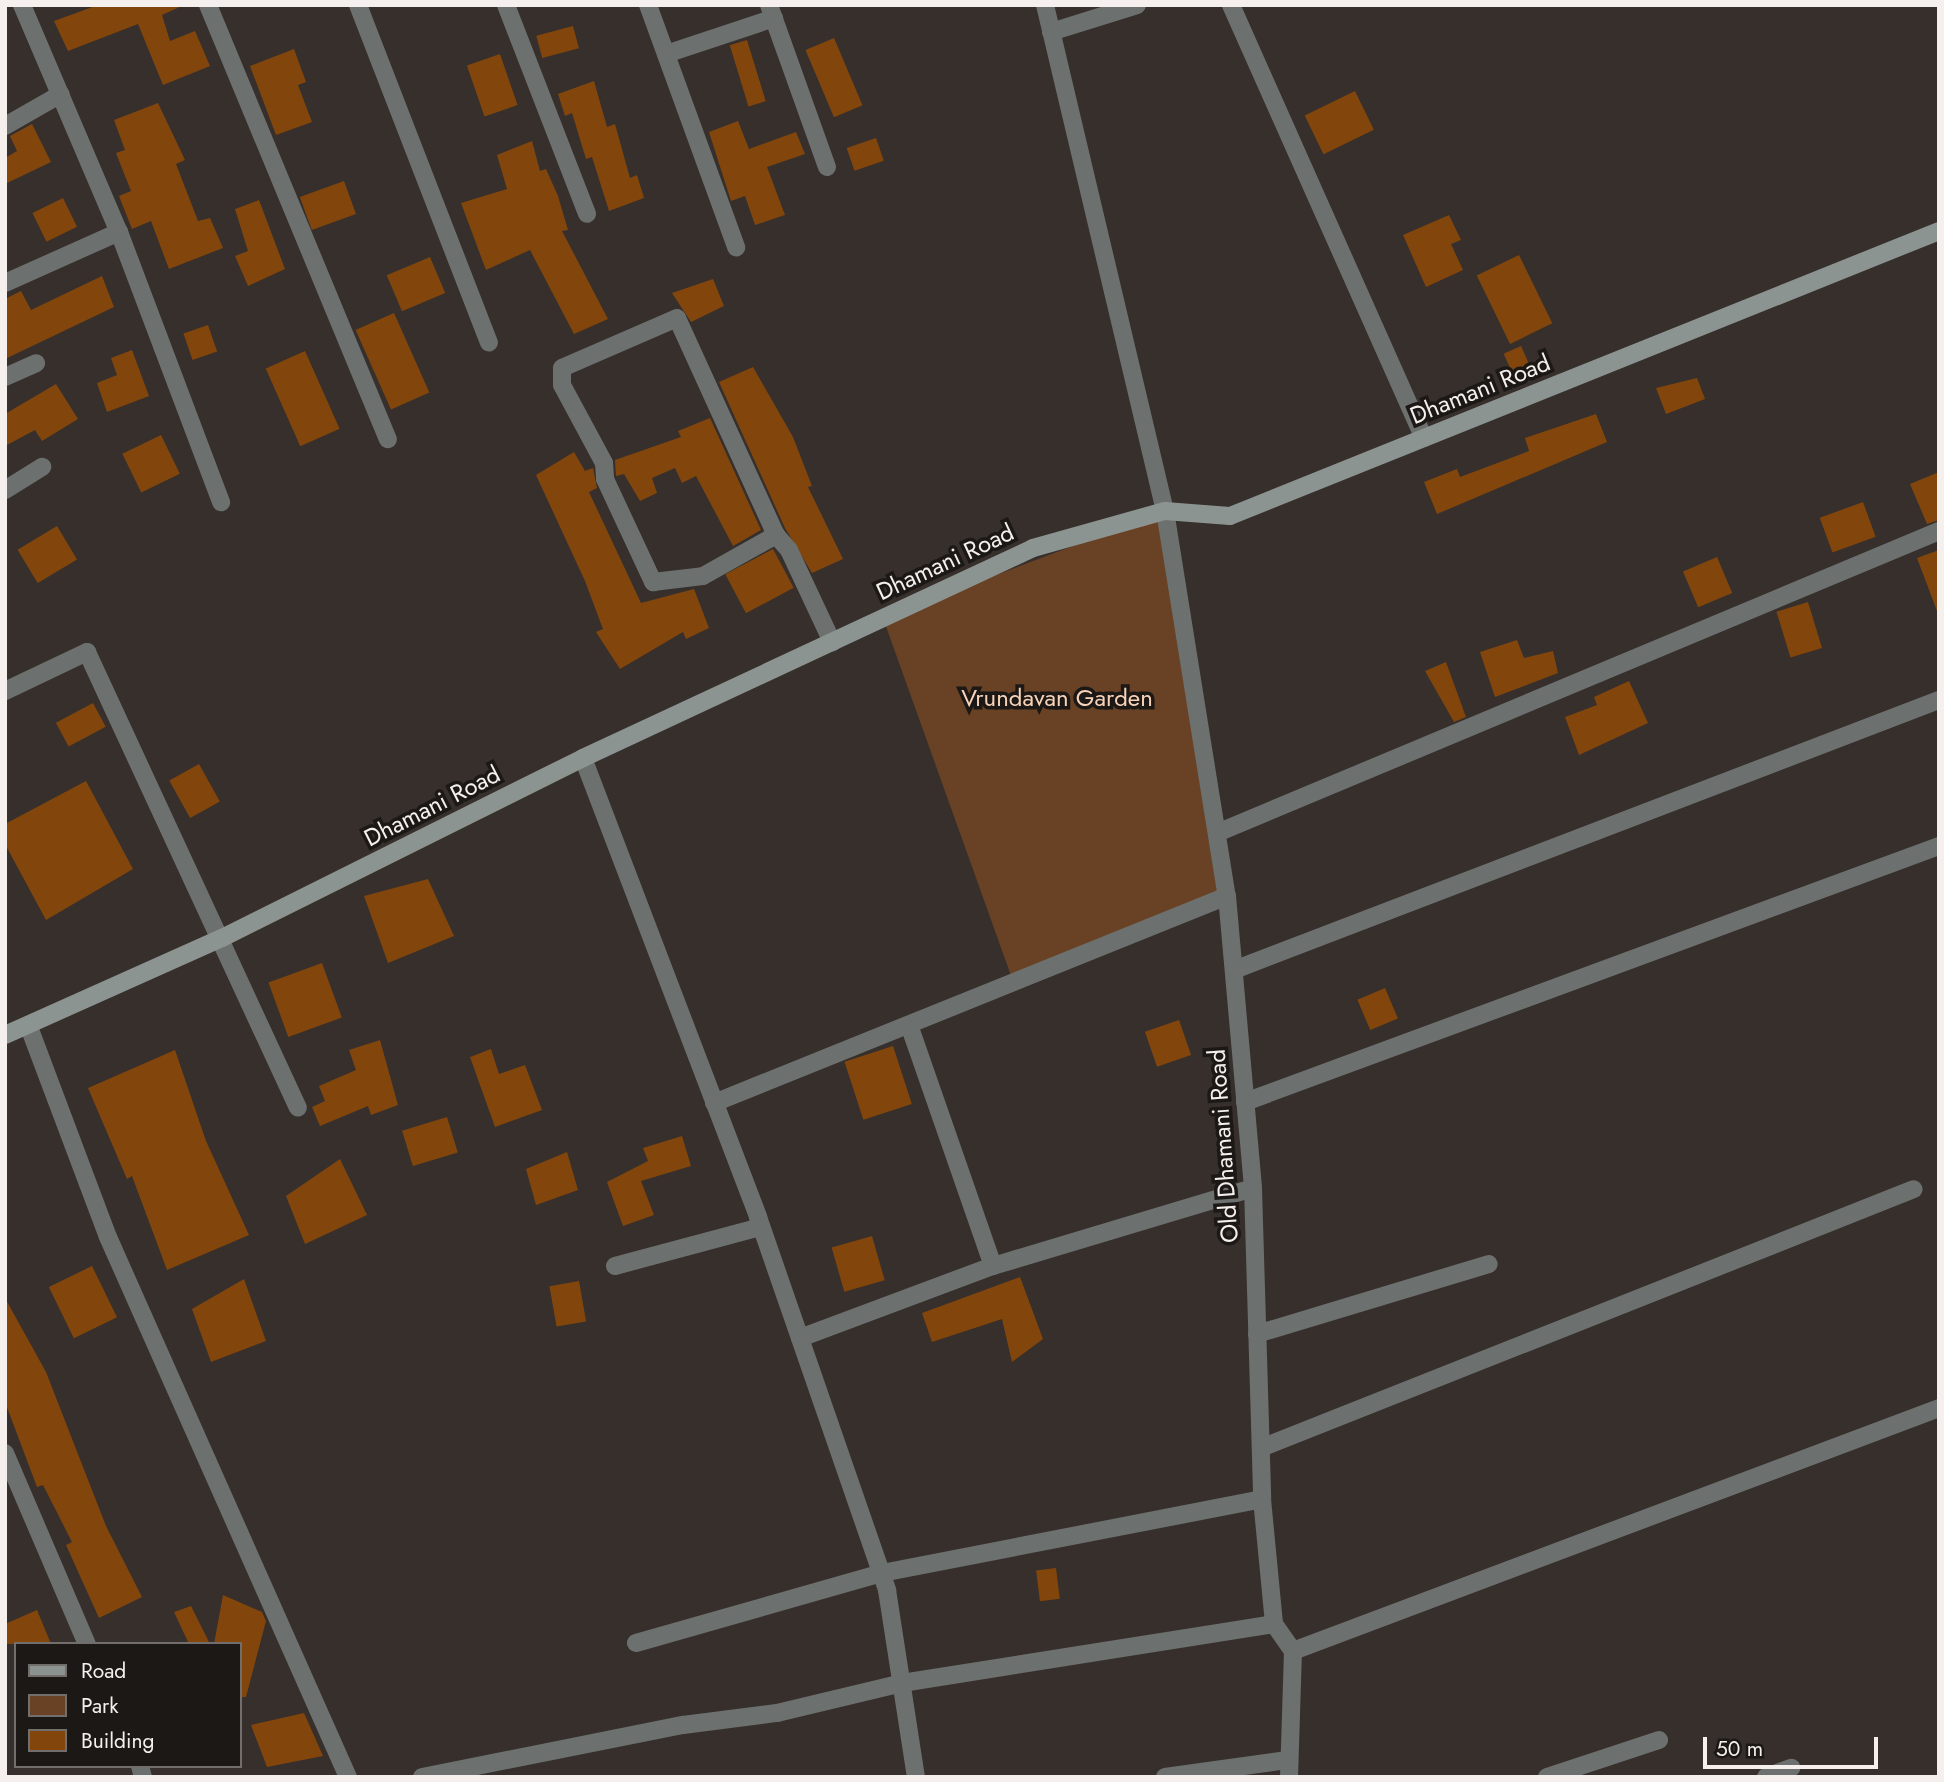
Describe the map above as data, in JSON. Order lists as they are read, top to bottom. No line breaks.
{"streets":{"main road":["Dhamani Road"],"street":["Old Dhamani Road"]},"crossings":[["Dhamani Road","Old Dhamani Road"]],"parks":["Vrundavan Garden"],"legend":["Road","Park","Building"],"scale_bar":"50 m"}
